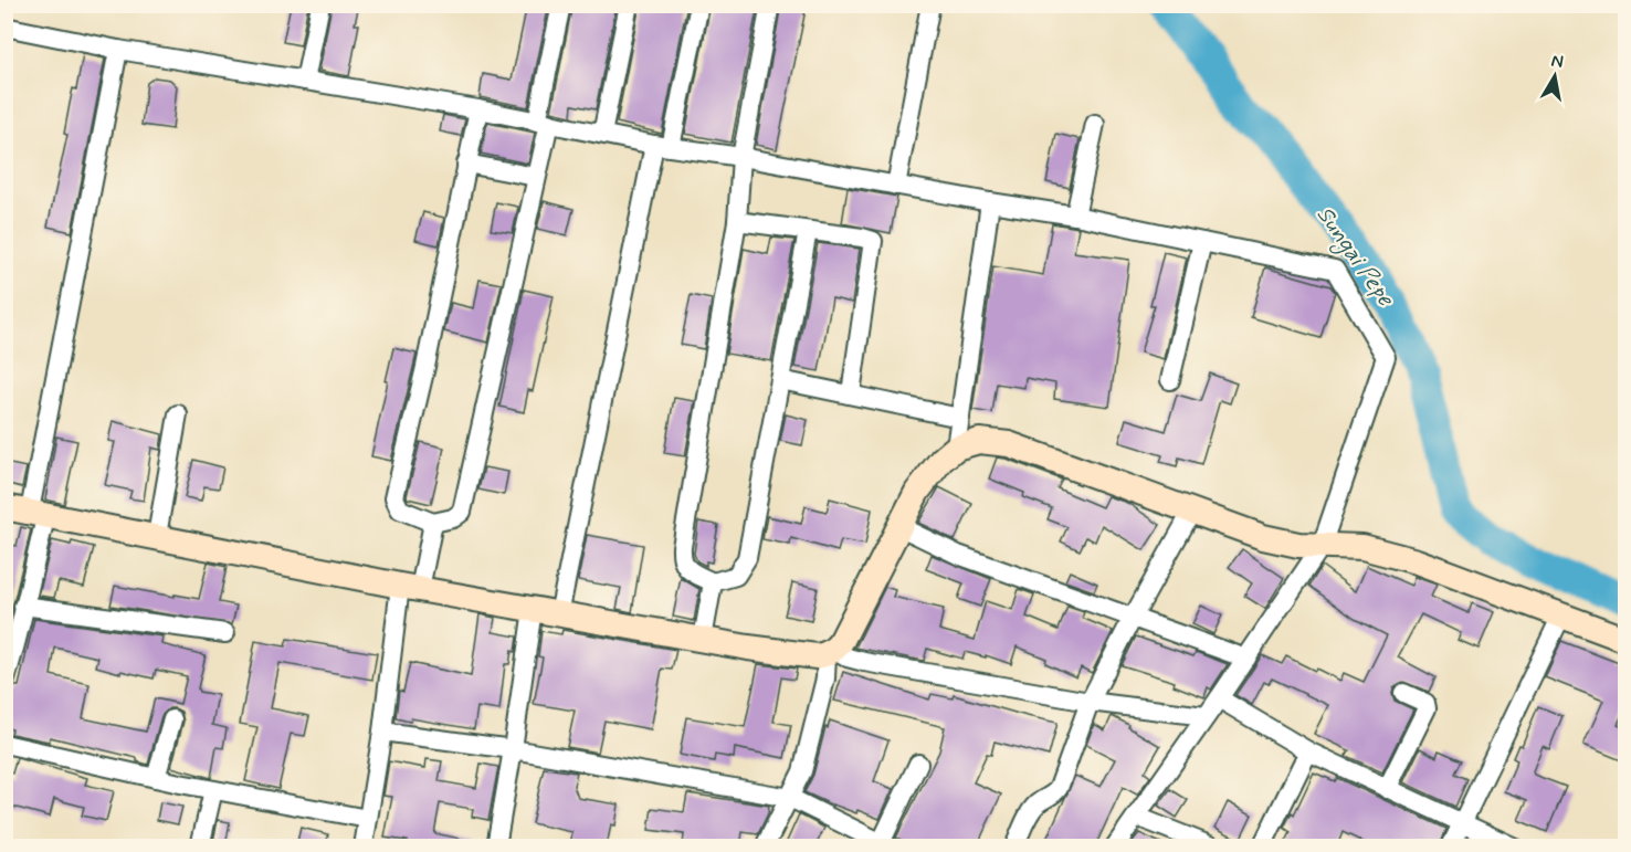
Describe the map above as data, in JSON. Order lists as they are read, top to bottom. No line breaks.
{"water":["Sungai Pepe"],"north":"top"}
